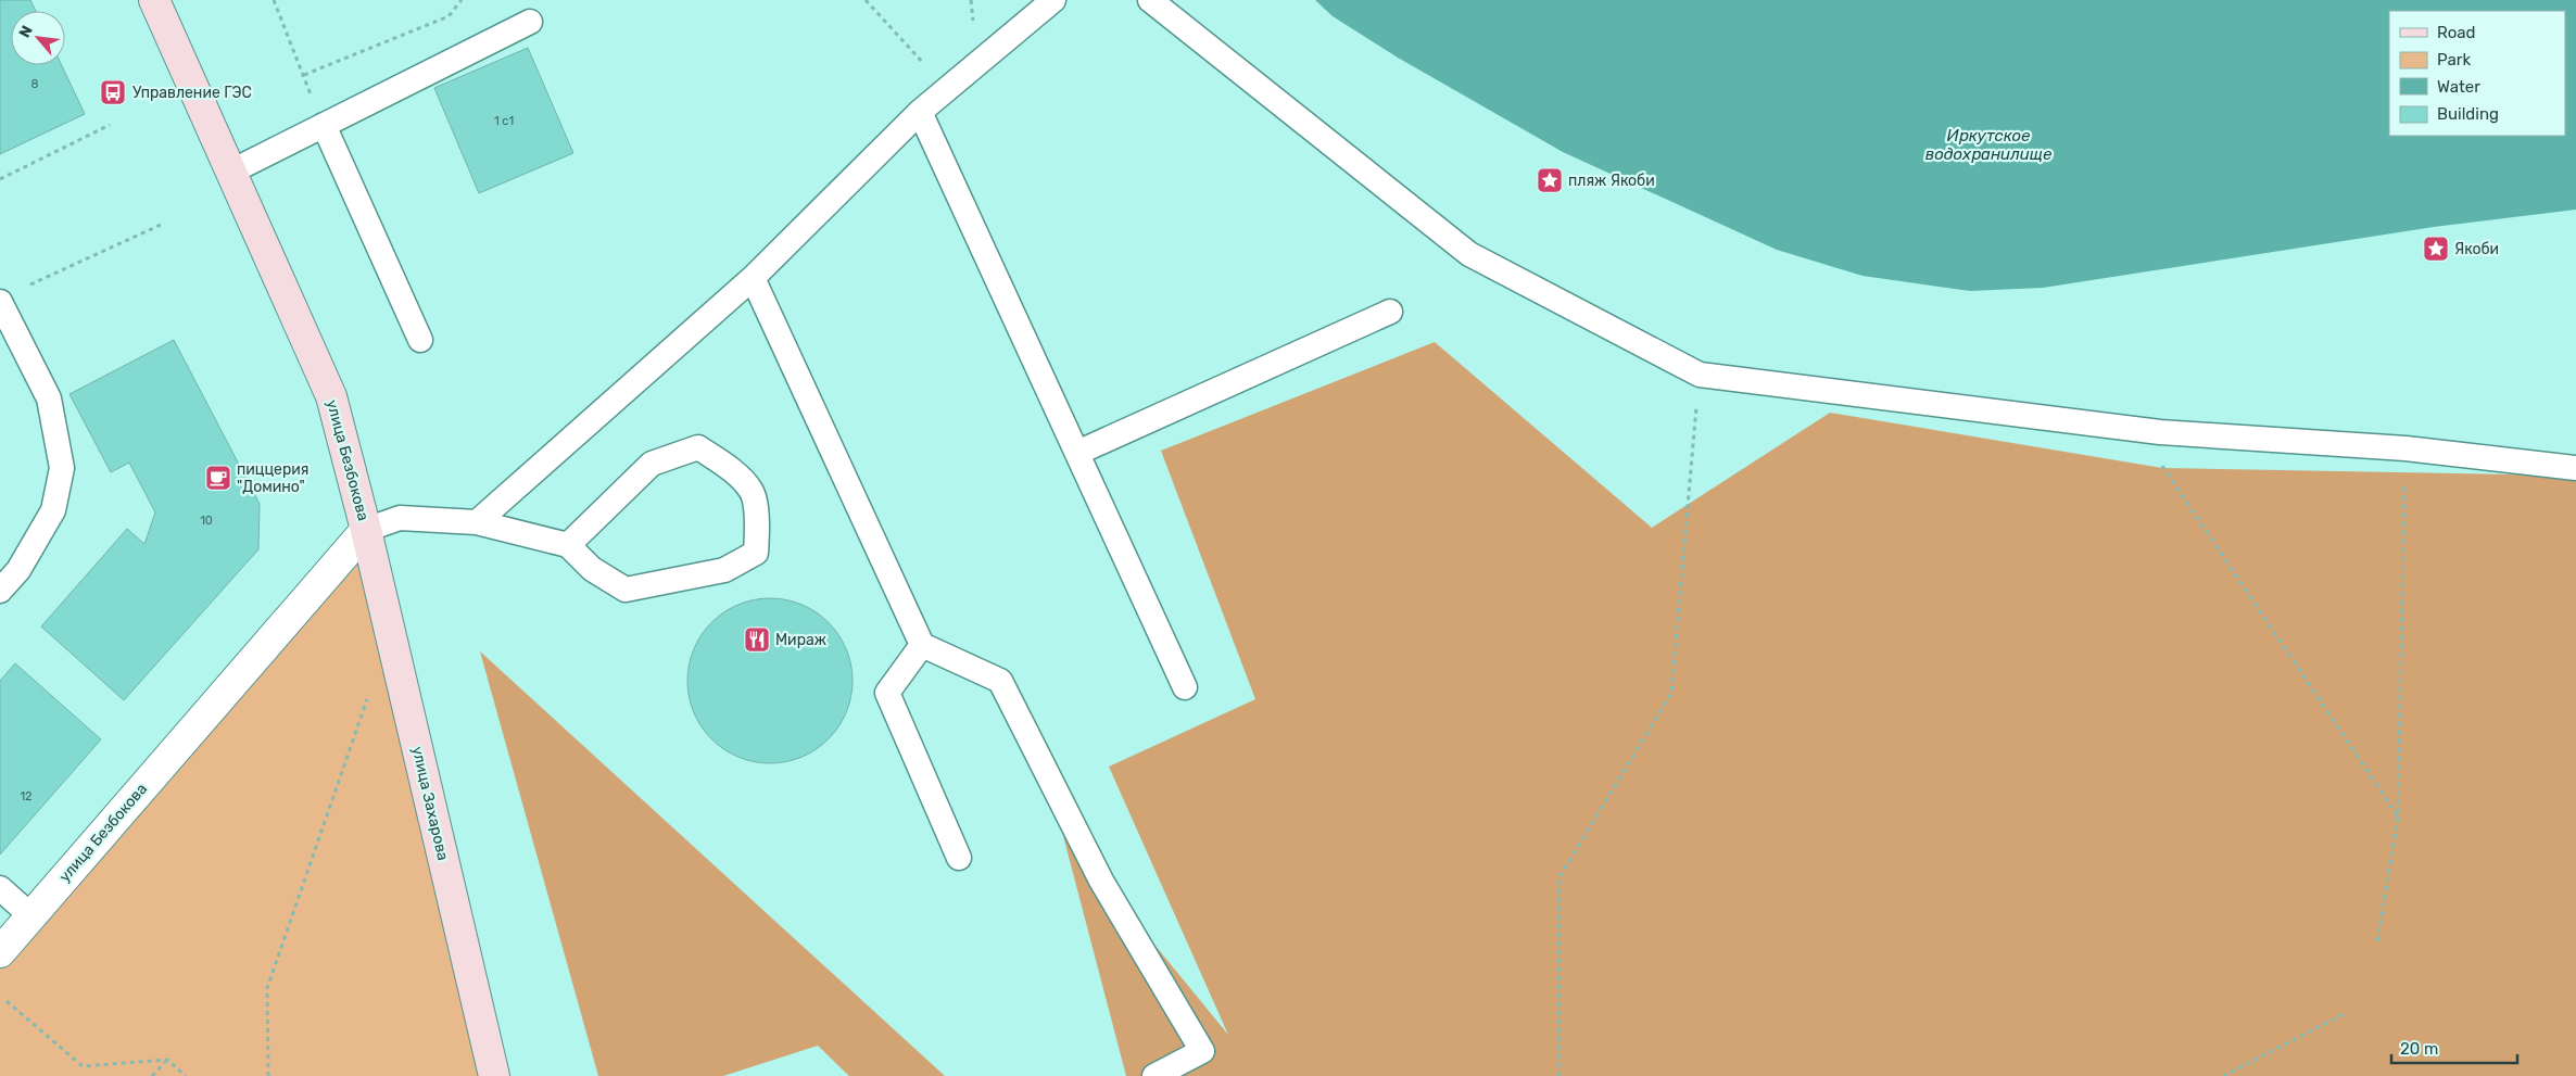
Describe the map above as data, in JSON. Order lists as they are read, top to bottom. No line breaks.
{"streets":{"main road":["улица Безбокова","улица Захарова"]},"crossings":[["улица Безбокова","улица Захарова"]],"water":["Иркутское водохранилище"],"places":{"bus stop":["Управление ГЭС"],"place":["пляж Якоби","Якоби"],"cafe":["пиццерия \"Домино\""],"restaurant":["Мираж"]},"house_numbers":["8","1 с1","10","12"],"legend":["Road","Park","Water","Building"],"scale_bar":"20 m","north":"top left"}
